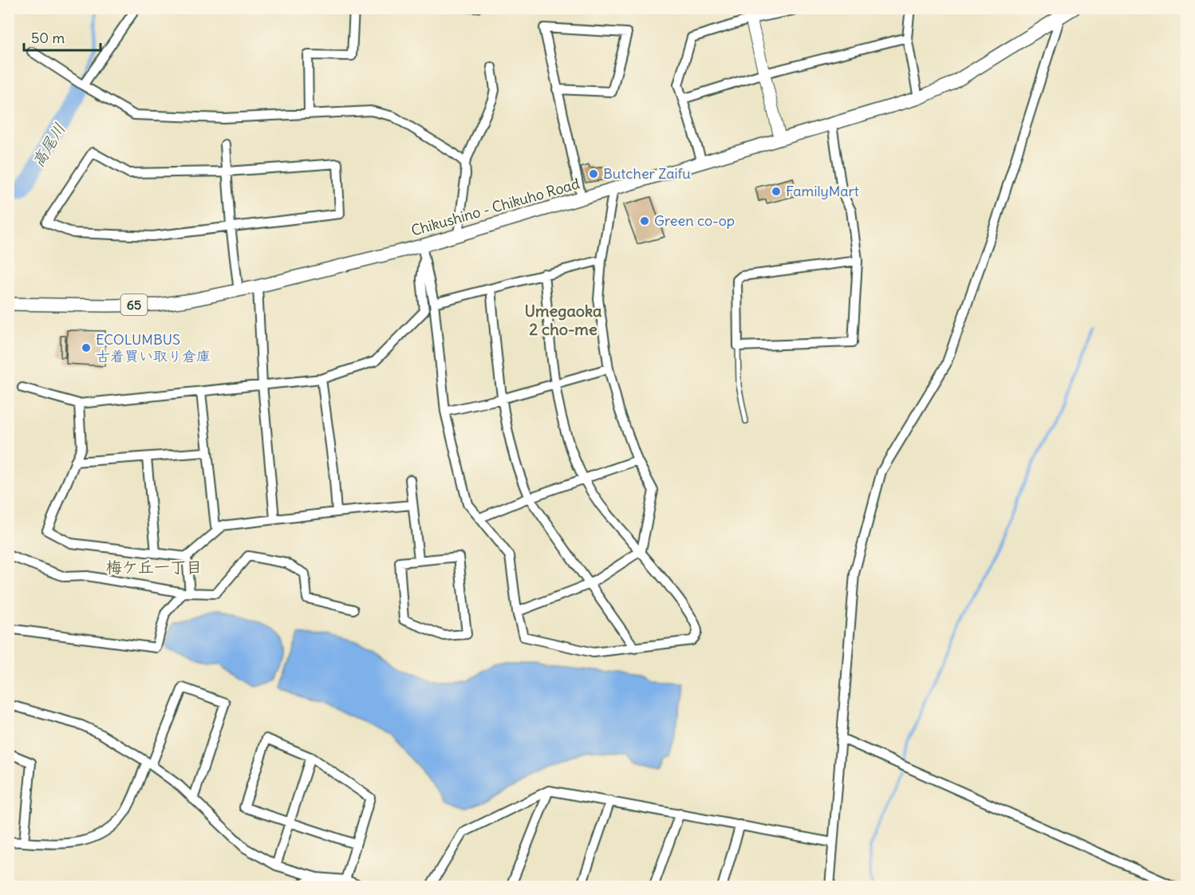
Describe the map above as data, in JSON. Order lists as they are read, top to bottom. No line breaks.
{"streets":{"main road":["Chikushino - Chikuho Road","65"]},"districts":["Umegaoka 2 cho-me","梅ケ丘一丁目"],"water":["高尾川"],"places":["Butcher Zaifu","FamilyMart","Green co-op","ECOLUMBUS 古着買い取り倉庫"],"scale_bar":"50 m"}
